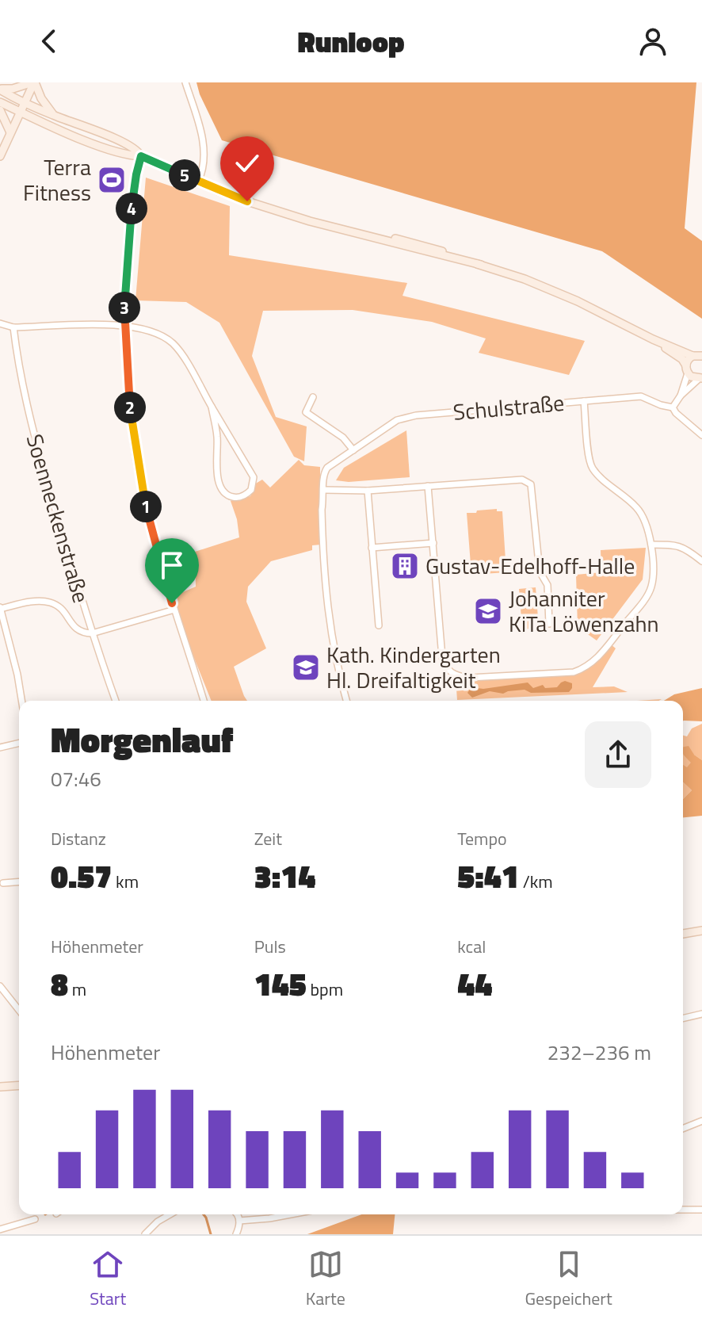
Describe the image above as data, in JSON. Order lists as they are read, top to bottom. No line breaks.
{"streets":{"street":["Schulstraße","Soenneckenstraße"]},"places":{"sports":["Terra Fitness"],"building":["Gustav-Edelhoff-Halle"],"school or university":["Johanniter KiTa Löwenzahn","Kath. Kindergarten Hl. Dreifaltigkeit"]},"page":{"header":"Runloop","pins":["5","4","3","2","1"],"heading":["Morgenlauf","07:46"],"stats":[["Distanz","0.57 km"],["Zeit","3:14"],["Tempo","5:41 /km"],["Höhenmeter","8 m"],["Puls","145 bpm"],["kcal","44"]],"chart":["Höhenmeter","232–236 m"],"tabs":["Start","Karte","Gespeichert"]}}
